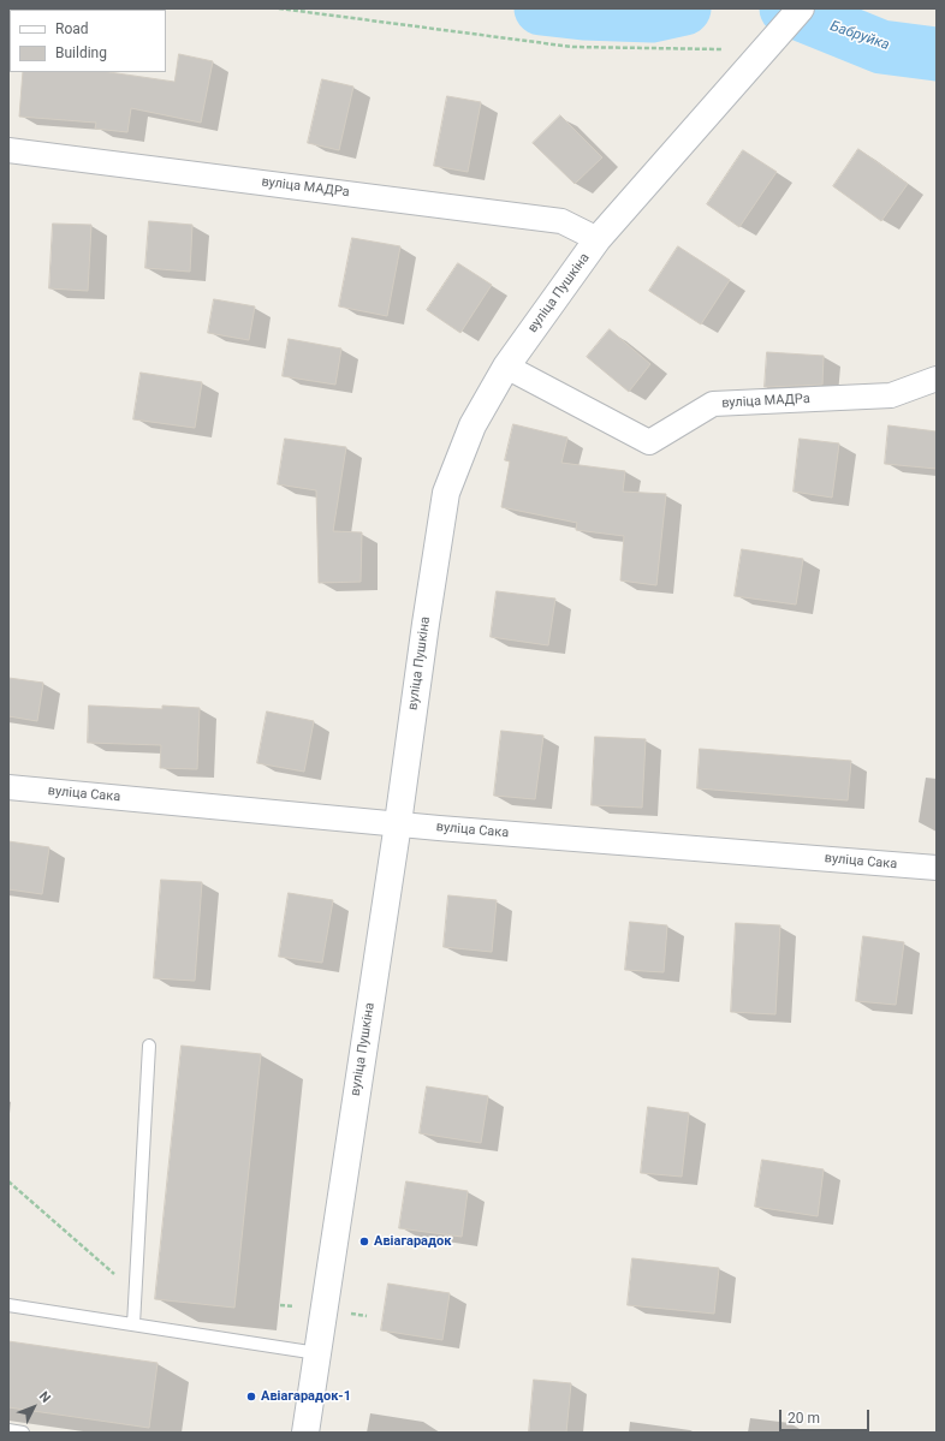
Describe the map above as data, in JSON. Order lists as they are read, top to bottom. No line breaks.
{"streets":{"main road":["вуліца Пушкіна"],"street":["вуліца МАДРа","вуліца Сака"]},"crossings":[["вуліца МАДРа","вуліца Пушкіна"],["вуліца Пушкіна","вуліца Сака"]],"water":["Бабруйка"],"places":["Авіагарадок","Авіагарадок-1"],"legend":["Road","Building"],"scale_bar":"20 m","north":"top right"}
